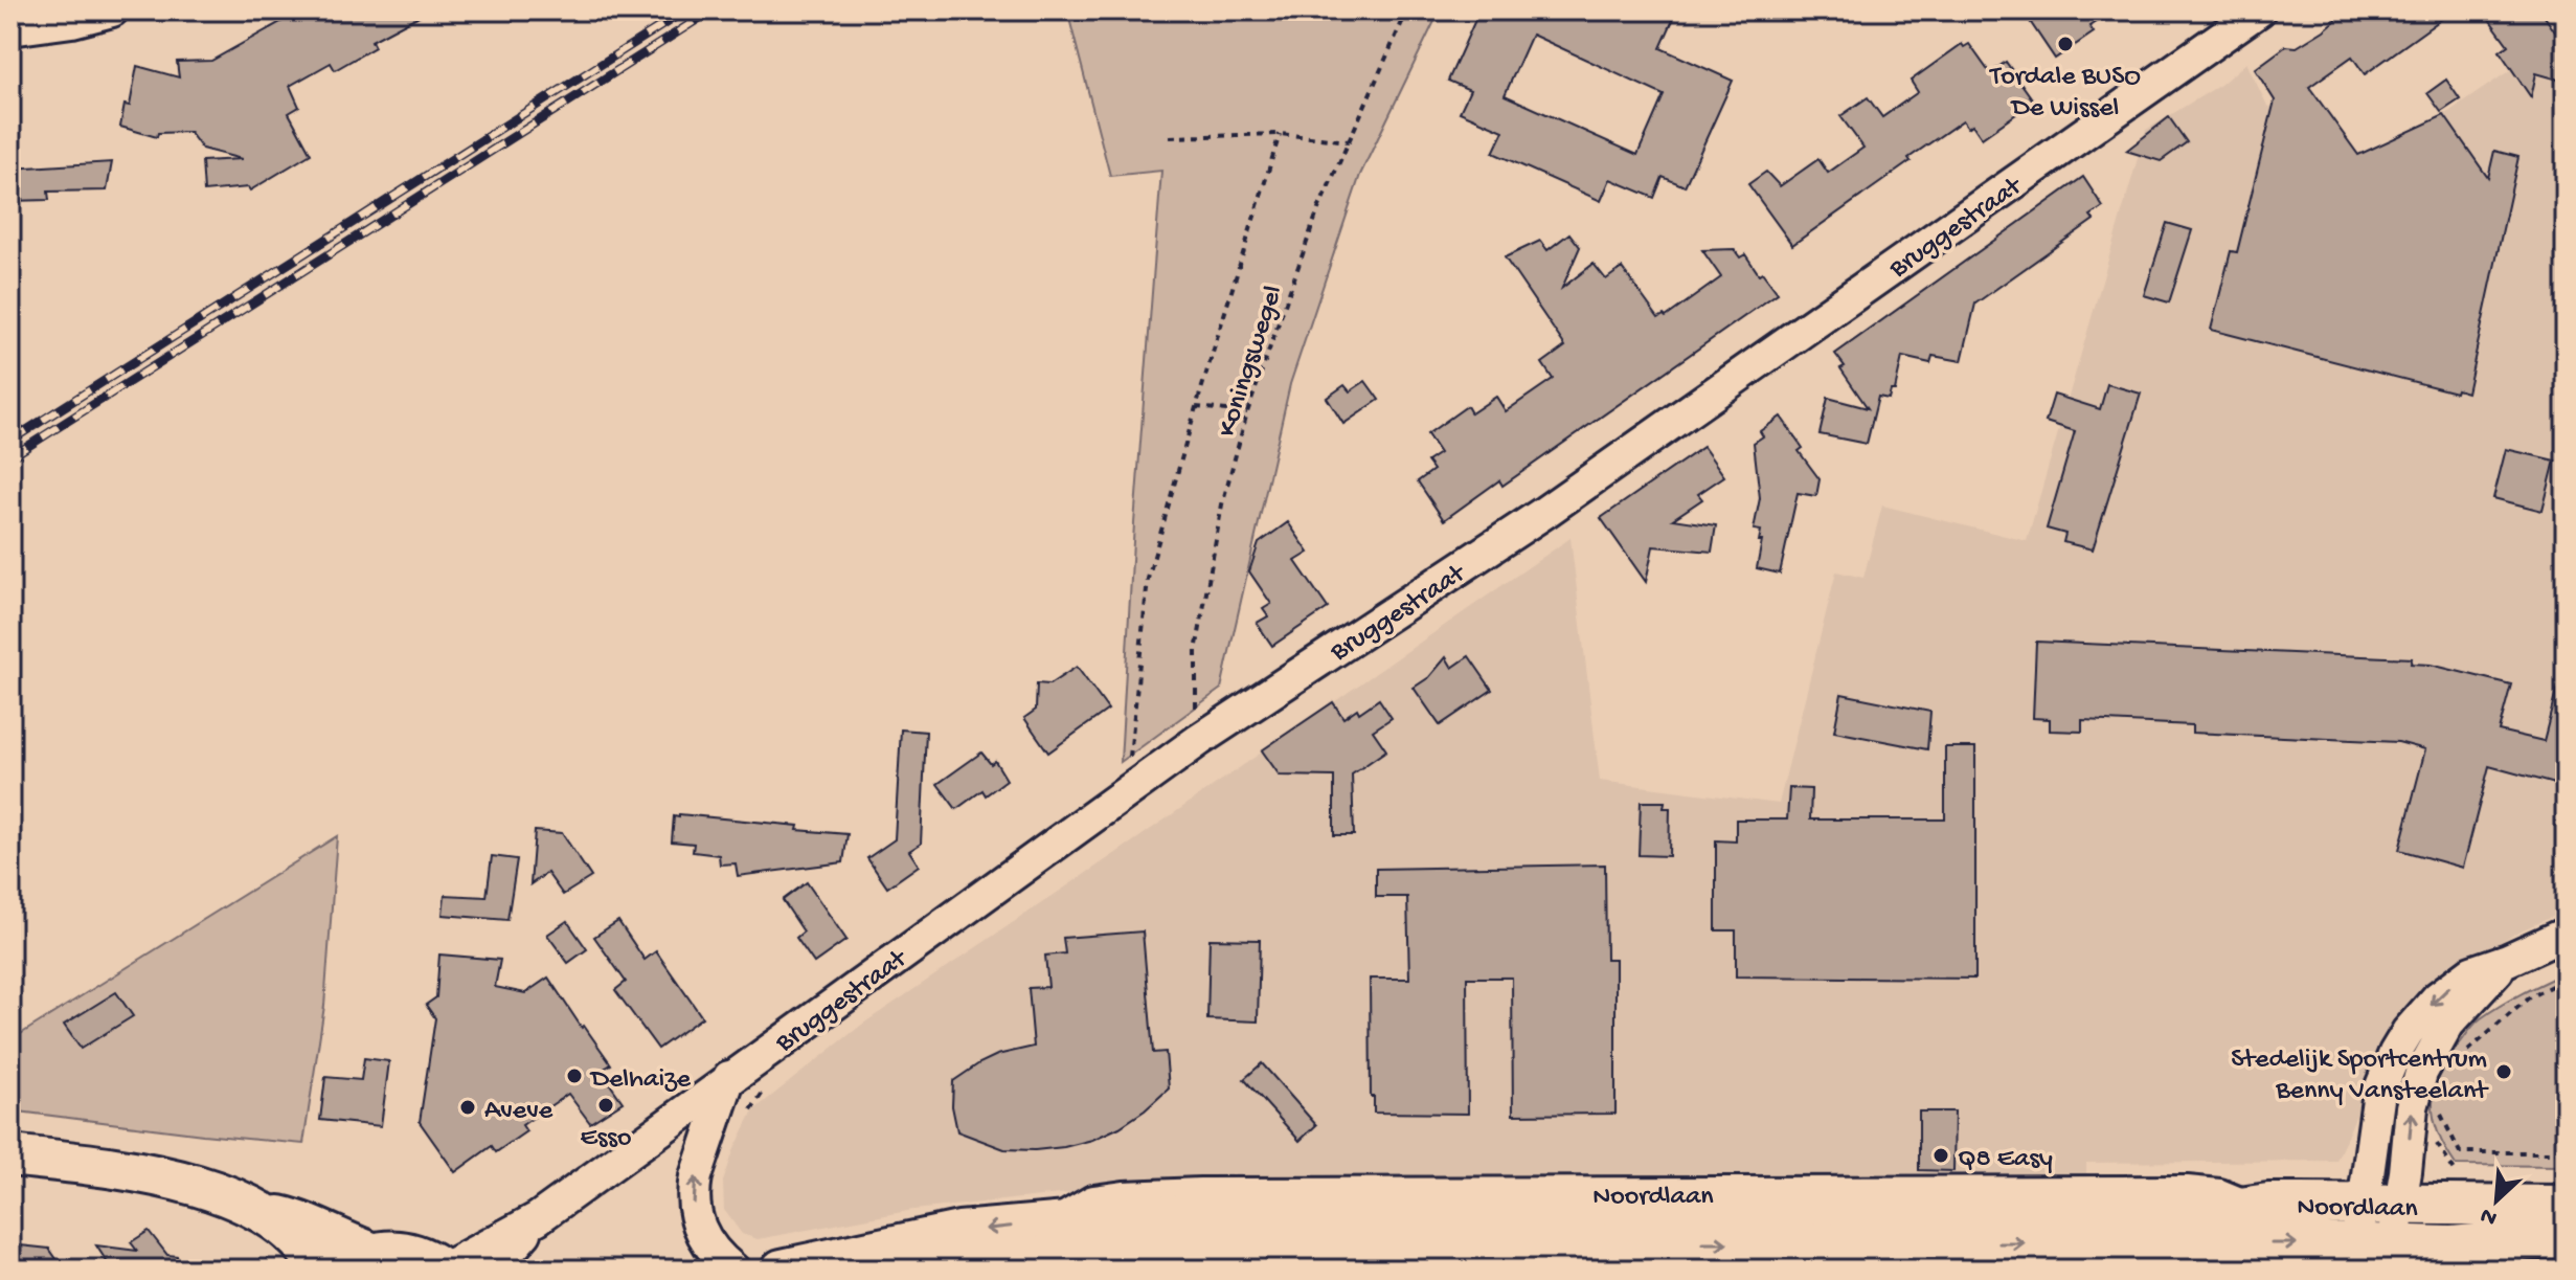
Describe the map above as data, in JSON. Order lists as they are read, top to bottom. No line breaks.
{"streets":{"main road":["Noordlaan"],"street":["Bruggestraat"],"path":["Koningswegel"]},"crossings":[["Bruggestraat","Koningswegel"]],"places":["Tordale BUSO De Wissel","Stedelijk Sportcentrum Benny Vansteelant","Delhaize","Esso","Aveve","Q8 Easy"],"north":"bottom left"}
